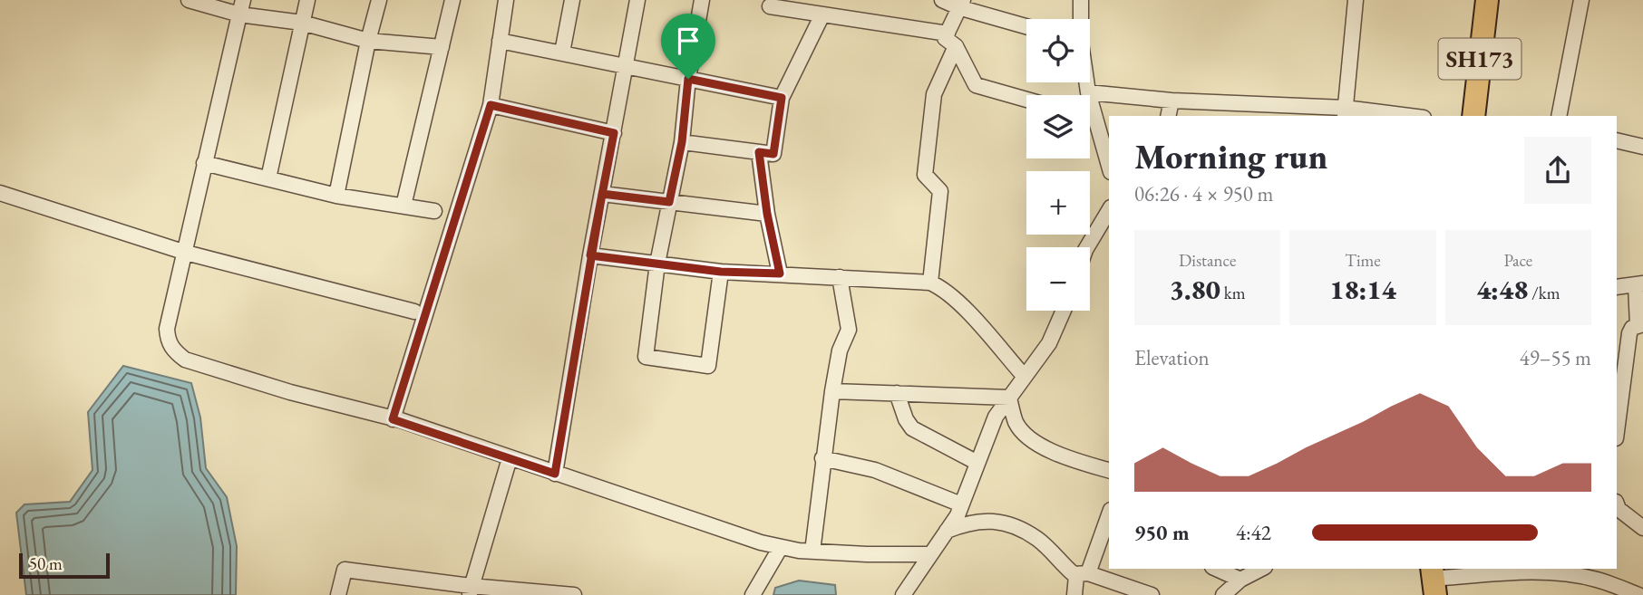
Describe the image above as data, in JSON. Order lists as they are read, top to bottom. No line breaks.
{"streets":{"main road":["SH173"]},"scale_bar":"50 m","page":{"map_buttons":["+","−"],"heading":["Morning run","06:26 · 4 × 950 m"],"stats":[["Distance","3.80 km"],["Time","18:14"],["Pace","4:48 /km"]],"chart":["Elevation","49–55 m"],"list":[{"name":"950 m","note":"4:42"}],"scale":"50 m"}}
